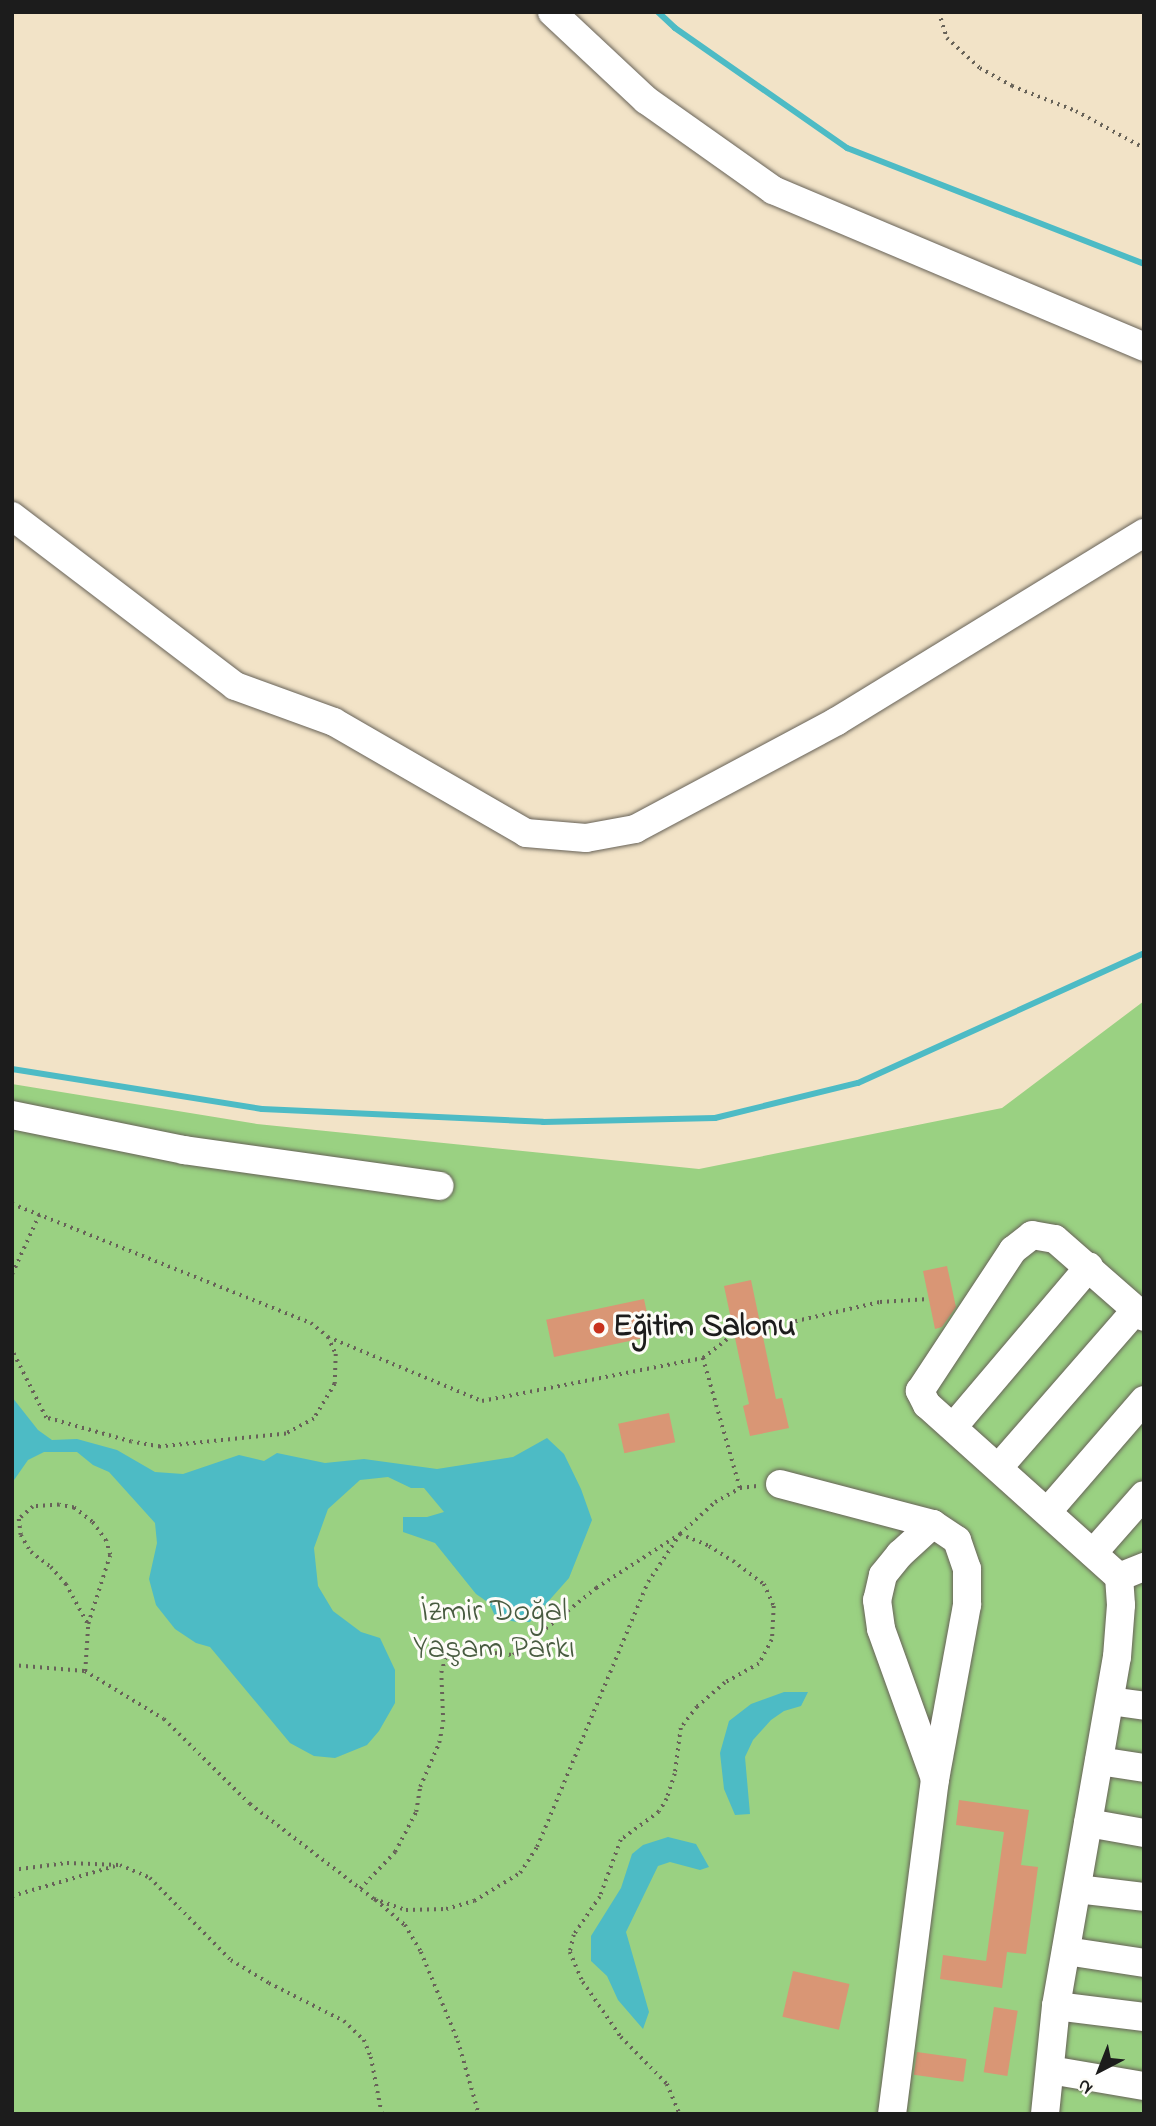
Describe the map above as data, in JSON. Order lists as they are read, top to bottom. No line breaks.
{"parks":["İzmir Doğal Yaşam Parkı"],"places":["Eğitim Salonu"],"north":"bottom left"}
